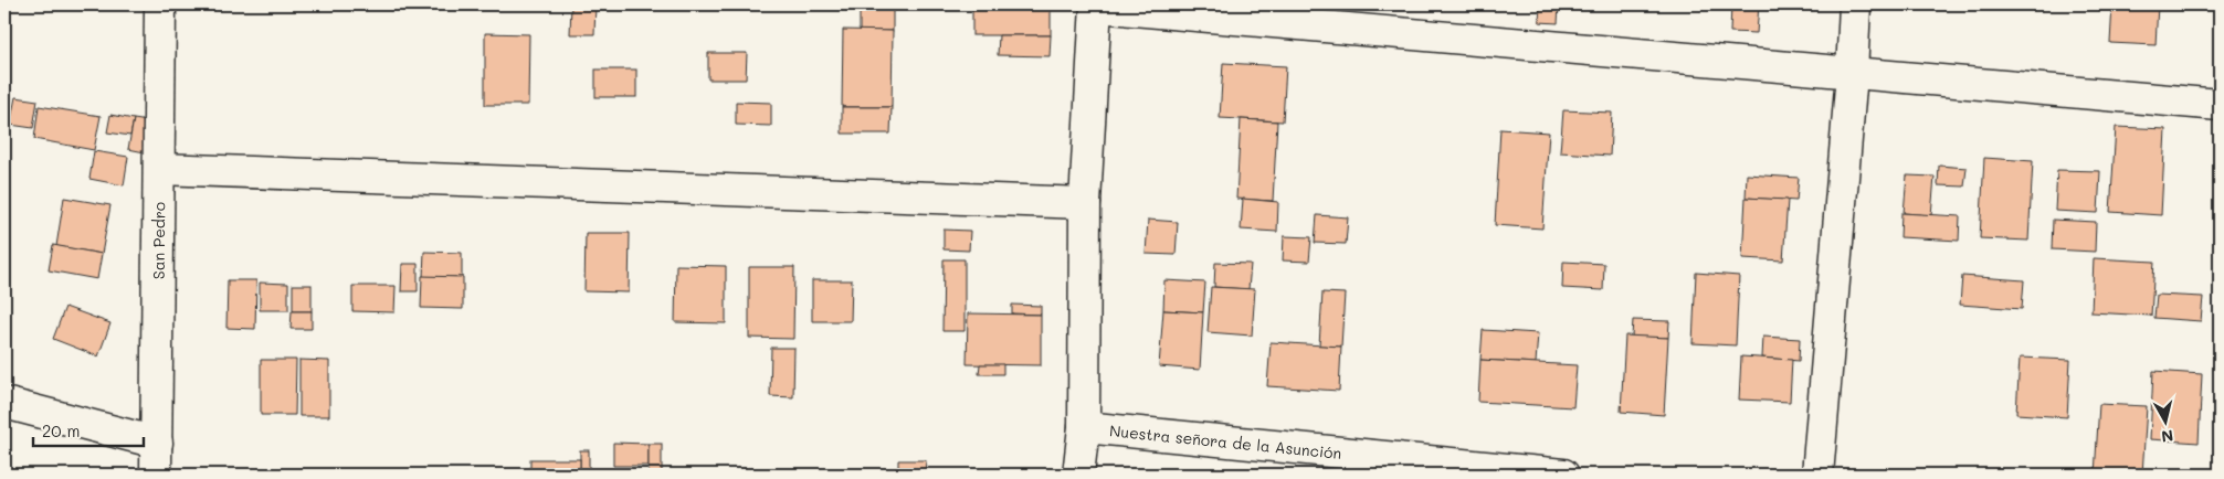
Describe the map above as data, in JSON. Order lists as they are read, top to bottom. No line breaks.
{"streets":{"street":["San Pedro","Nuestra señora de la Asunción"]},"scale_bar":"20 m","north":"bottom"}
